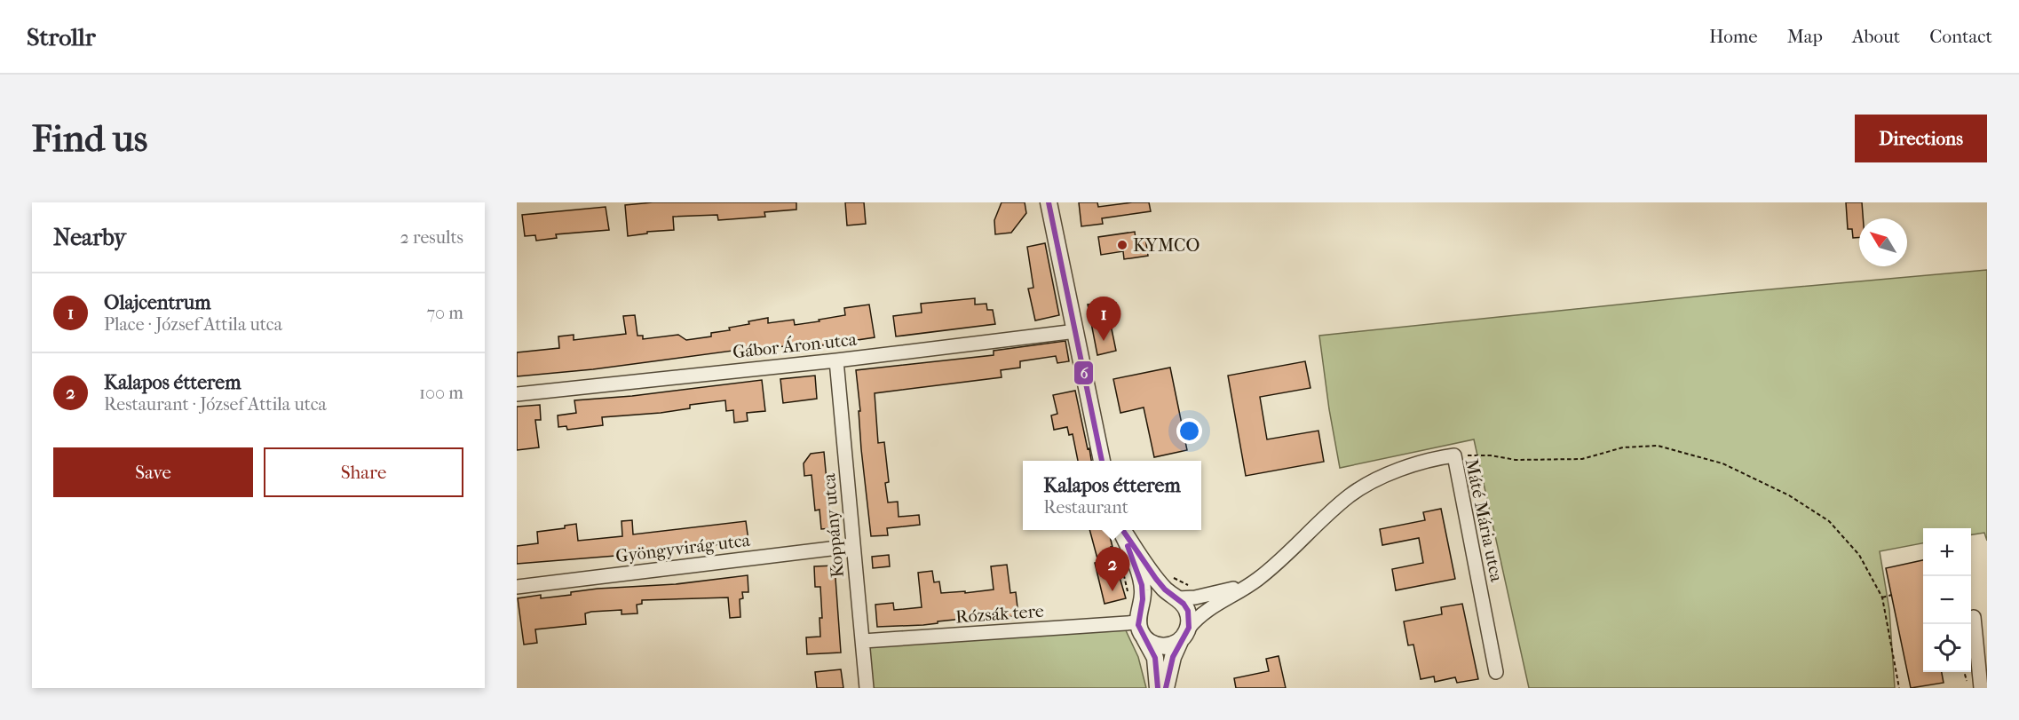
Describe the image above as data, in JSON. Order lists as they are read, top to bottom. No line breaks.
{"streets":{"street":["Gábor Áron utca","Máté Mária utca","Koppány utca","Gyöngyvirág utca","Rózsák tere"]},"crossings":[["Gábor Áron utca","Koppány utca"],["Máté Mária utca","Rózsák tere"],["Koppány utca","Gyöngyvirág utca"],["Koppány utca","Rózsák tere"]],"places":["KYMCO"],"lines":["transit line 6"],"north":"top left","page":{"header":"Strollr","nav":["Home","Map","About","Contact"],"buttons":["Directions",["Save","Share"]],"title":"Find us","heading":["Nearby","2 results"],"list":[{"mark":"1","name":"Olajcentrum","note":"Place · József Attila utca","value":"70 m"},{"mark":"2","name":"Kalapos étterem","note":"Restaurant · József Attila utca","value":"100 m"}],"pins":["1","2"],"popup":["Kalapos étterem","Restaurant"],"map_buttons":["+","−"]}}
